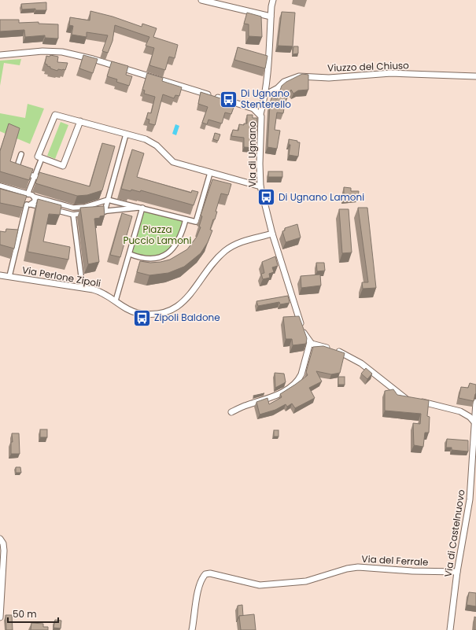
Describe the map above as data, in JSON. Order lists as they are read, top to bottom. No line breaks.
{"streets":{"street":["Viuzzo del Chiuso","Via di Ugnano","Via Perlone Zipoli","Via di Castelnuovo","Via del Ferrale"]},"crossings":[["Via di Ugnano","Via Perlone Zipoli"],["Via di Castelnuovo","Via del Ferrale"]],"parks":["Piazza Puccio Lamoni"],"places":{"bus stop":["Di Ugnano Stenterello","Di Ugnano Lamoni","Zipoli Baldone"]},"scale_bar":"50 m"}
